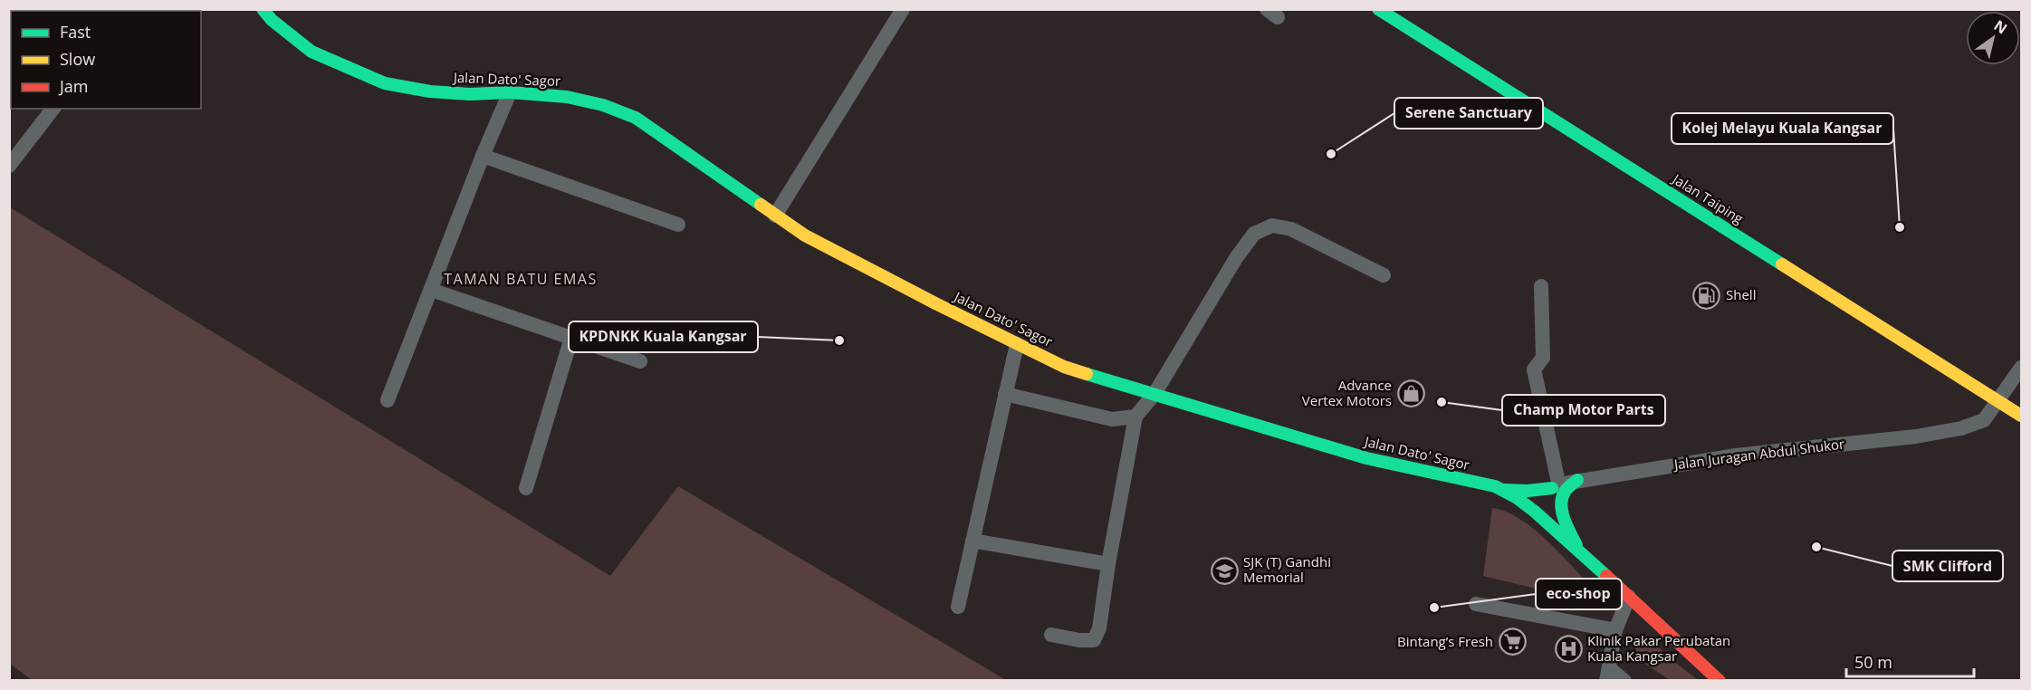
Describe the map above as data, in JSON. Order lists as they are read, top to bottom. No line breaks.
{"streets":{"main road":["Jalan Dato' Sagor","Jalan Taiping"],"street":["Jalan Juragan Abdul Shukor"]},"crossings":[["Jalan Taiping","Jalan Juragan Abdul Shukor"]],"districts":["TAMAN BATU EMAS"],"places":{"other":["Serene Sanctuary","Kolej Melayu Kuala Kangsar","KPDNKK Kuala Kangsar","Champ Motor Parts","SMK Clifford","eco-shop"],"fuel station":["Shell"],"shop":["Advance Vertex Motors"],"school or university":["SJK (T) Gandhi Memorial"],"supermarket":["Bintang’s Fresh"],"hospital":["Klinik Pakar Perubatan Kuala Kangsar"]},"legend":["Fast","Slow","Jam"],"scale_bar":"50 m","north":"top right"}
